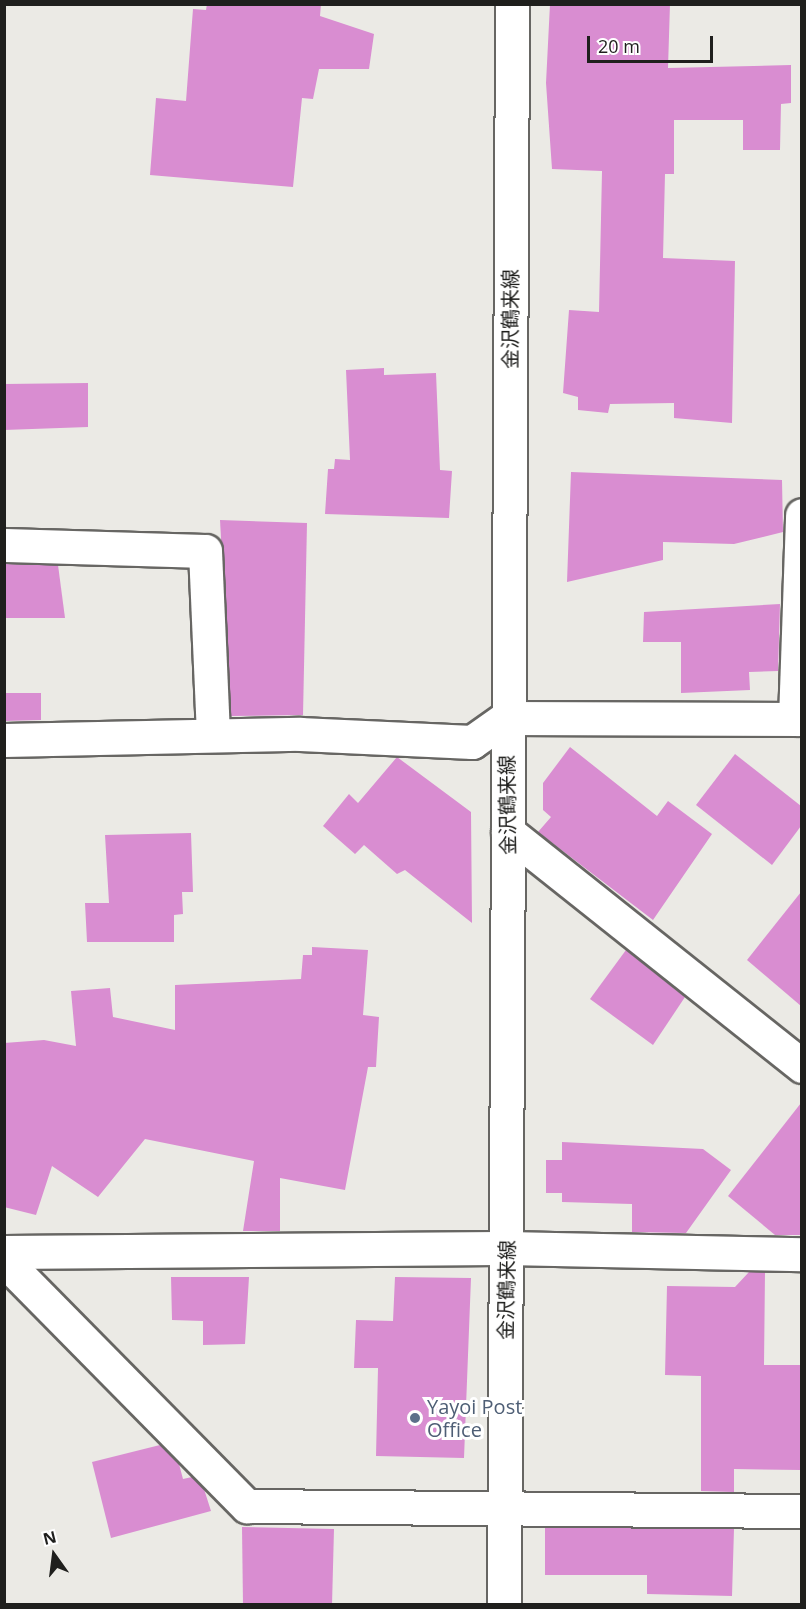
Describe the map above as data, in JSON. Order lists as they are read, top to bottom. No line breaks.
{"streets":{"street":["金沢鶴来線"]},"places":["Yayoi Post Office"],"scale_bar":"20 m","north":"top"}
